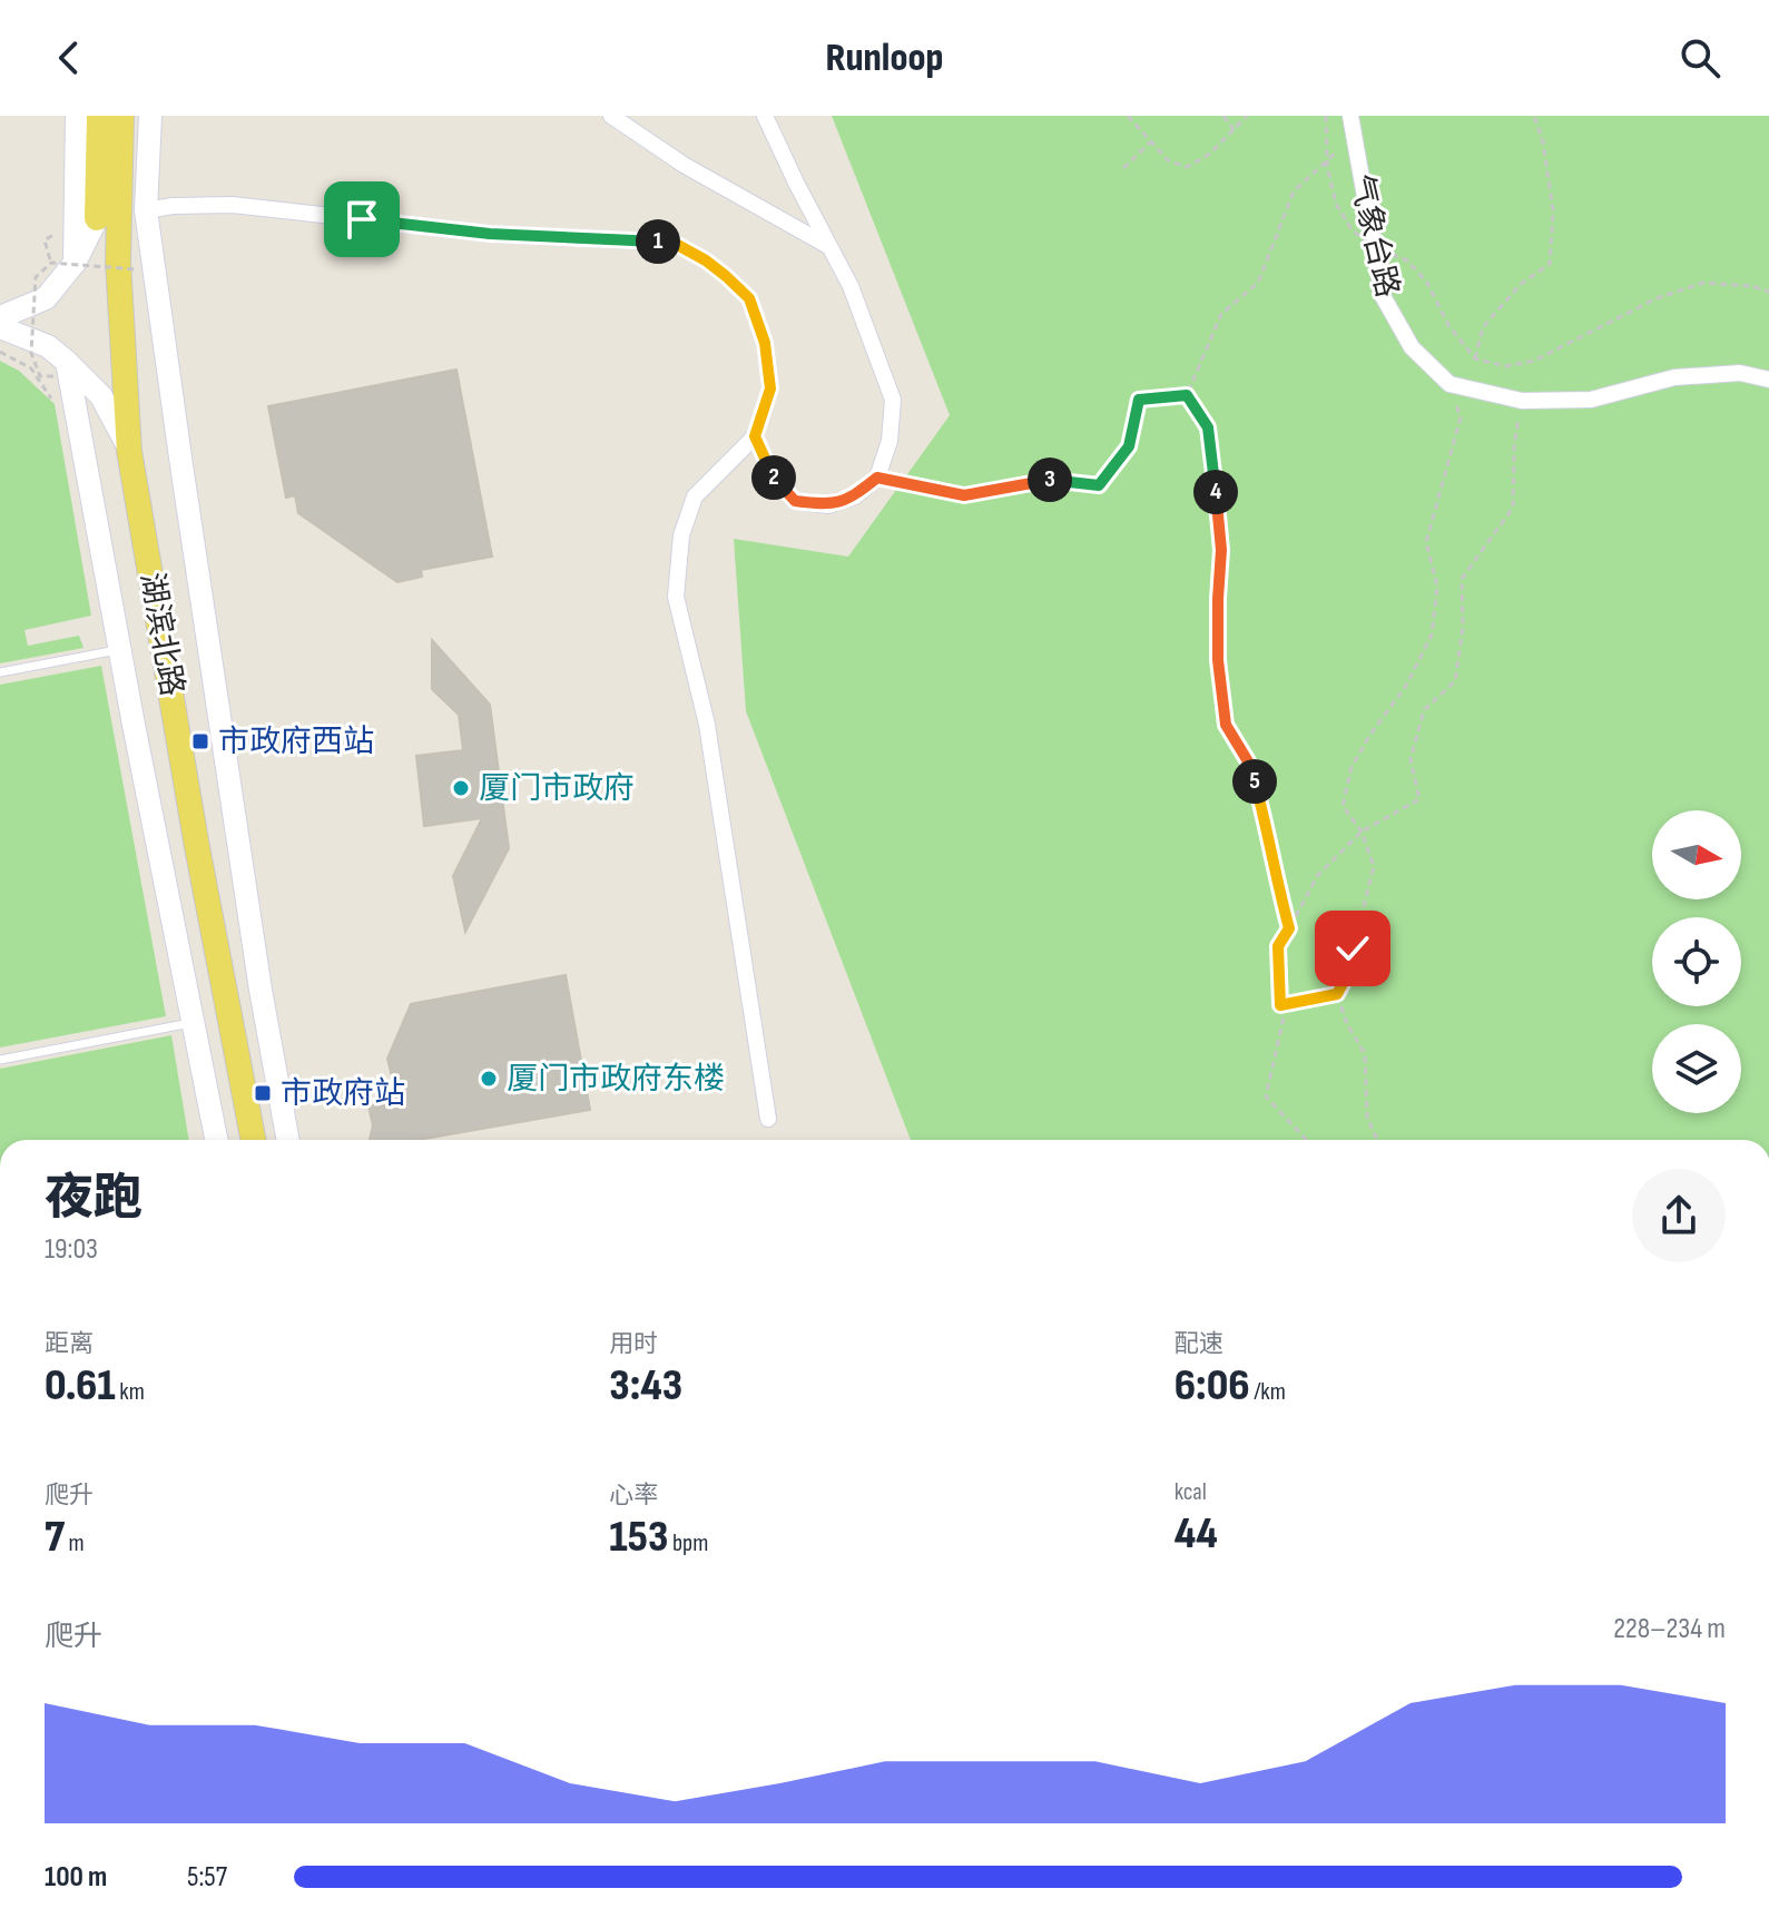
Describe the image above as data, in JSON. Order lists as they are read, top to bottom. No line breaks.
{"streets":{"main road":["湖滨北路"],"street":["气象台路"]},"places":{"transit":["市政府西站","市政府站"],"other":["厦门市政府","厦门市政府东楼"]},"north":"right","page":{"header":"Runloop","pins":["1","2","3","4","5"],"heading":["夜跑","19:03"],"stats":[["距离","0.61 km"],["用时","3:43"],["配速","6:06 /km"],["爬升","7 m"],["心率","153 bpm"],["kcal","44"]],"chart":["爬升","228–234 m"],"list":[{"name":"100 m","note":"5:57"}]}}
